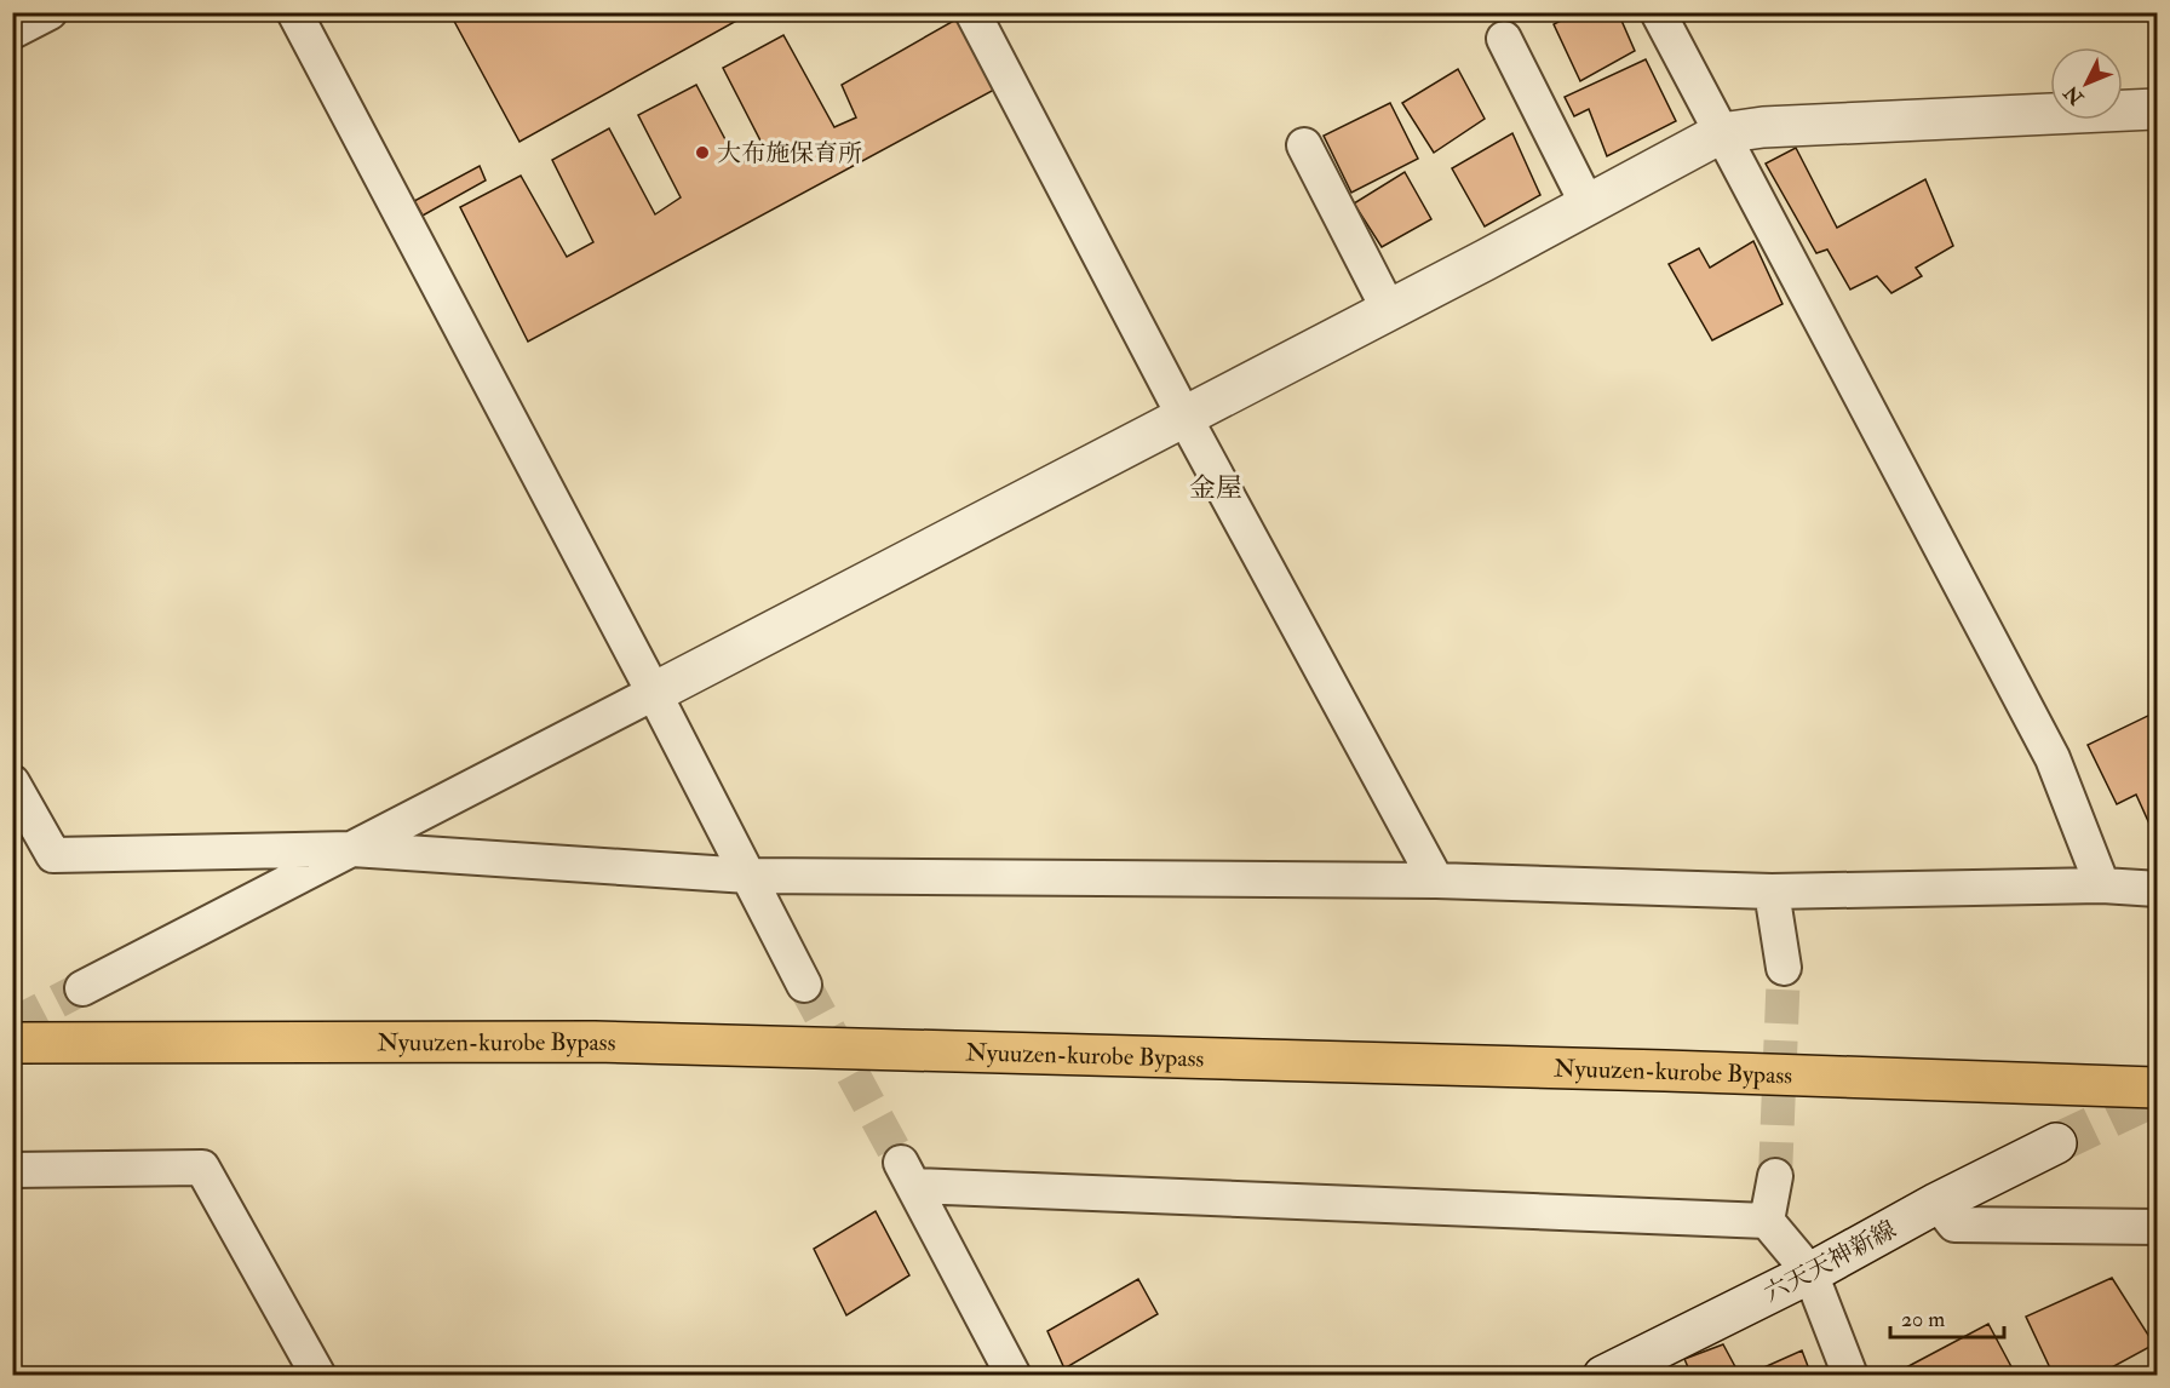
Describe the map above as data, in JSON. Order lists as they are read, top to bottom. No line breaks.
{"streets":{"highway":["Nyuuzen-kurobe Bypass"],"street":["六天天神新線"]},"districts":["金屋"],"places":["大布施保育所"],"scale_bar":"20 m","north":"bottom left"}
